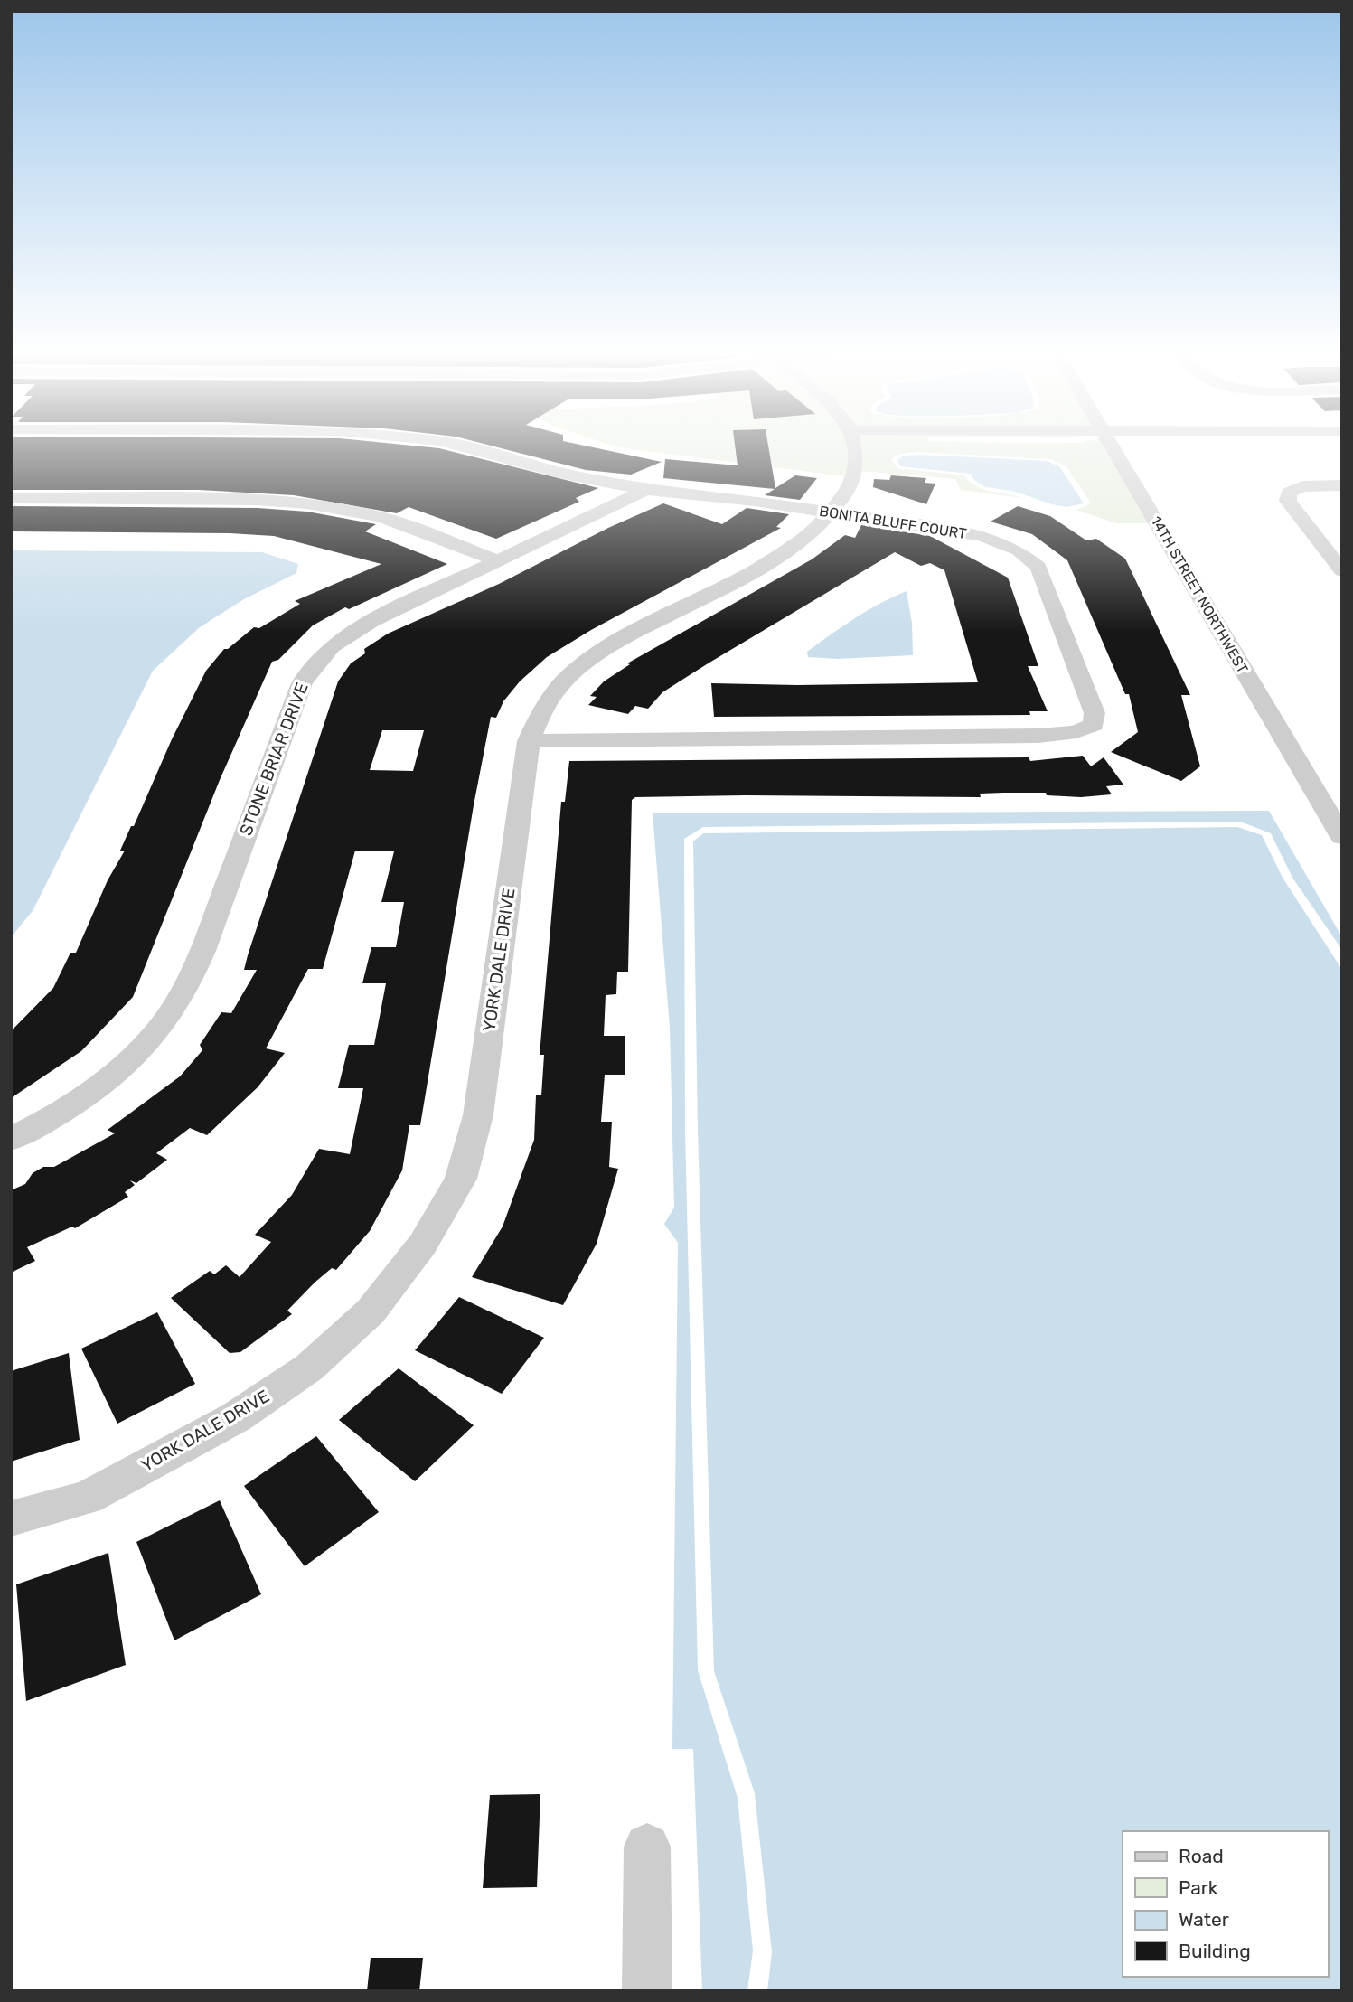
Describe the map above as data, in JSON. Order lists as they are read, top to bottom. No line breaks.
{"streets":{"street":["BONITA BLUFF COURT","14TH STREET NORTHWEST","STONE BRIAR DRIVE","YORK DALE DRIVE"]},"crossings":[["BONITA BLUFF COURT","STONE BRIAR DRIVE"],["BONITA BLUFF COURT","YORK DALE DRIVE"]],"legend":["Road","Park","Water","Building"]}
